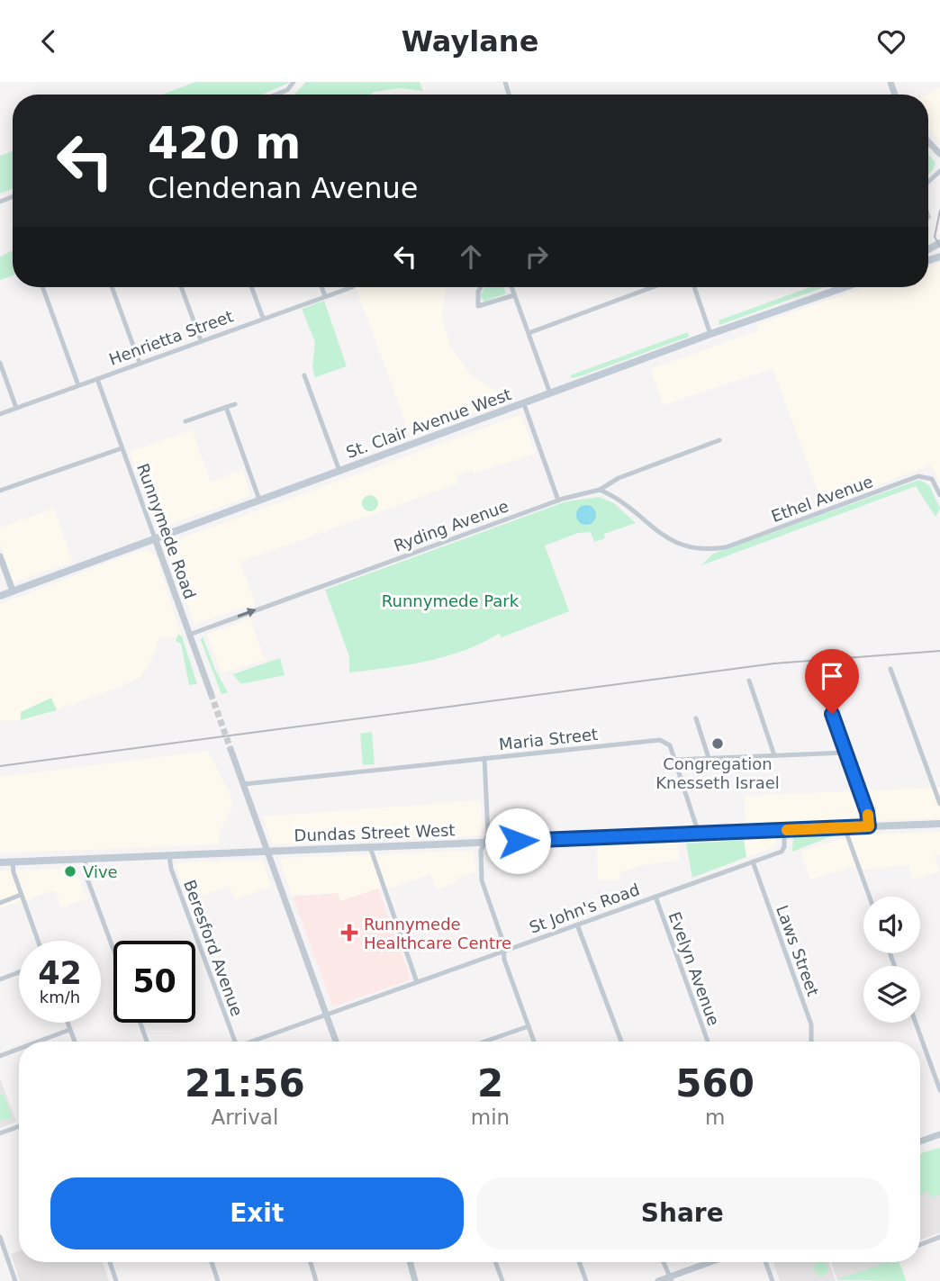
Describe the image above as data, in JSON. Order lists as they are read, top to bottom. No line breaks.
{"streets":{"main road":["St. Clair Avenue West","Dundas Street West"],"street":["Henrietta Street","Ethel Avenue","Ryding Avenue","Runnymede Road","Maria Street","St John's Road","Beresford Avenue","Laws Street","Evelyn Avenue"]},"crossings":[["Henrietta Street","Runnymede Road"],["St. Clair Avenue West","Runnymede Road"],["Ethel Avenue","Ryding Avenue"],["Ryding Avenue","Runnymede Road"],["Dundas Street West","St John's Road"],["Dundas Street West","Beresford Avenue"],["St John's Road","Laws Street"],["St John's Road","Evelyn Avenue"]],"one_way":["Ryding Avenue"],"parks":["Runnymede Park"],"places":{"other":["Congregation Knesseth Israel","Vive"],"health":["Runnymede Healthcare Centre"]},"page":{"header":"Waylane","turn":["420 m","Clendenan Avenue"],"speed":"42 km/h","limit":"50","eta":["21:56","Arrival","2","min","560","m"],"buttons":["Exit","Share"]}}
